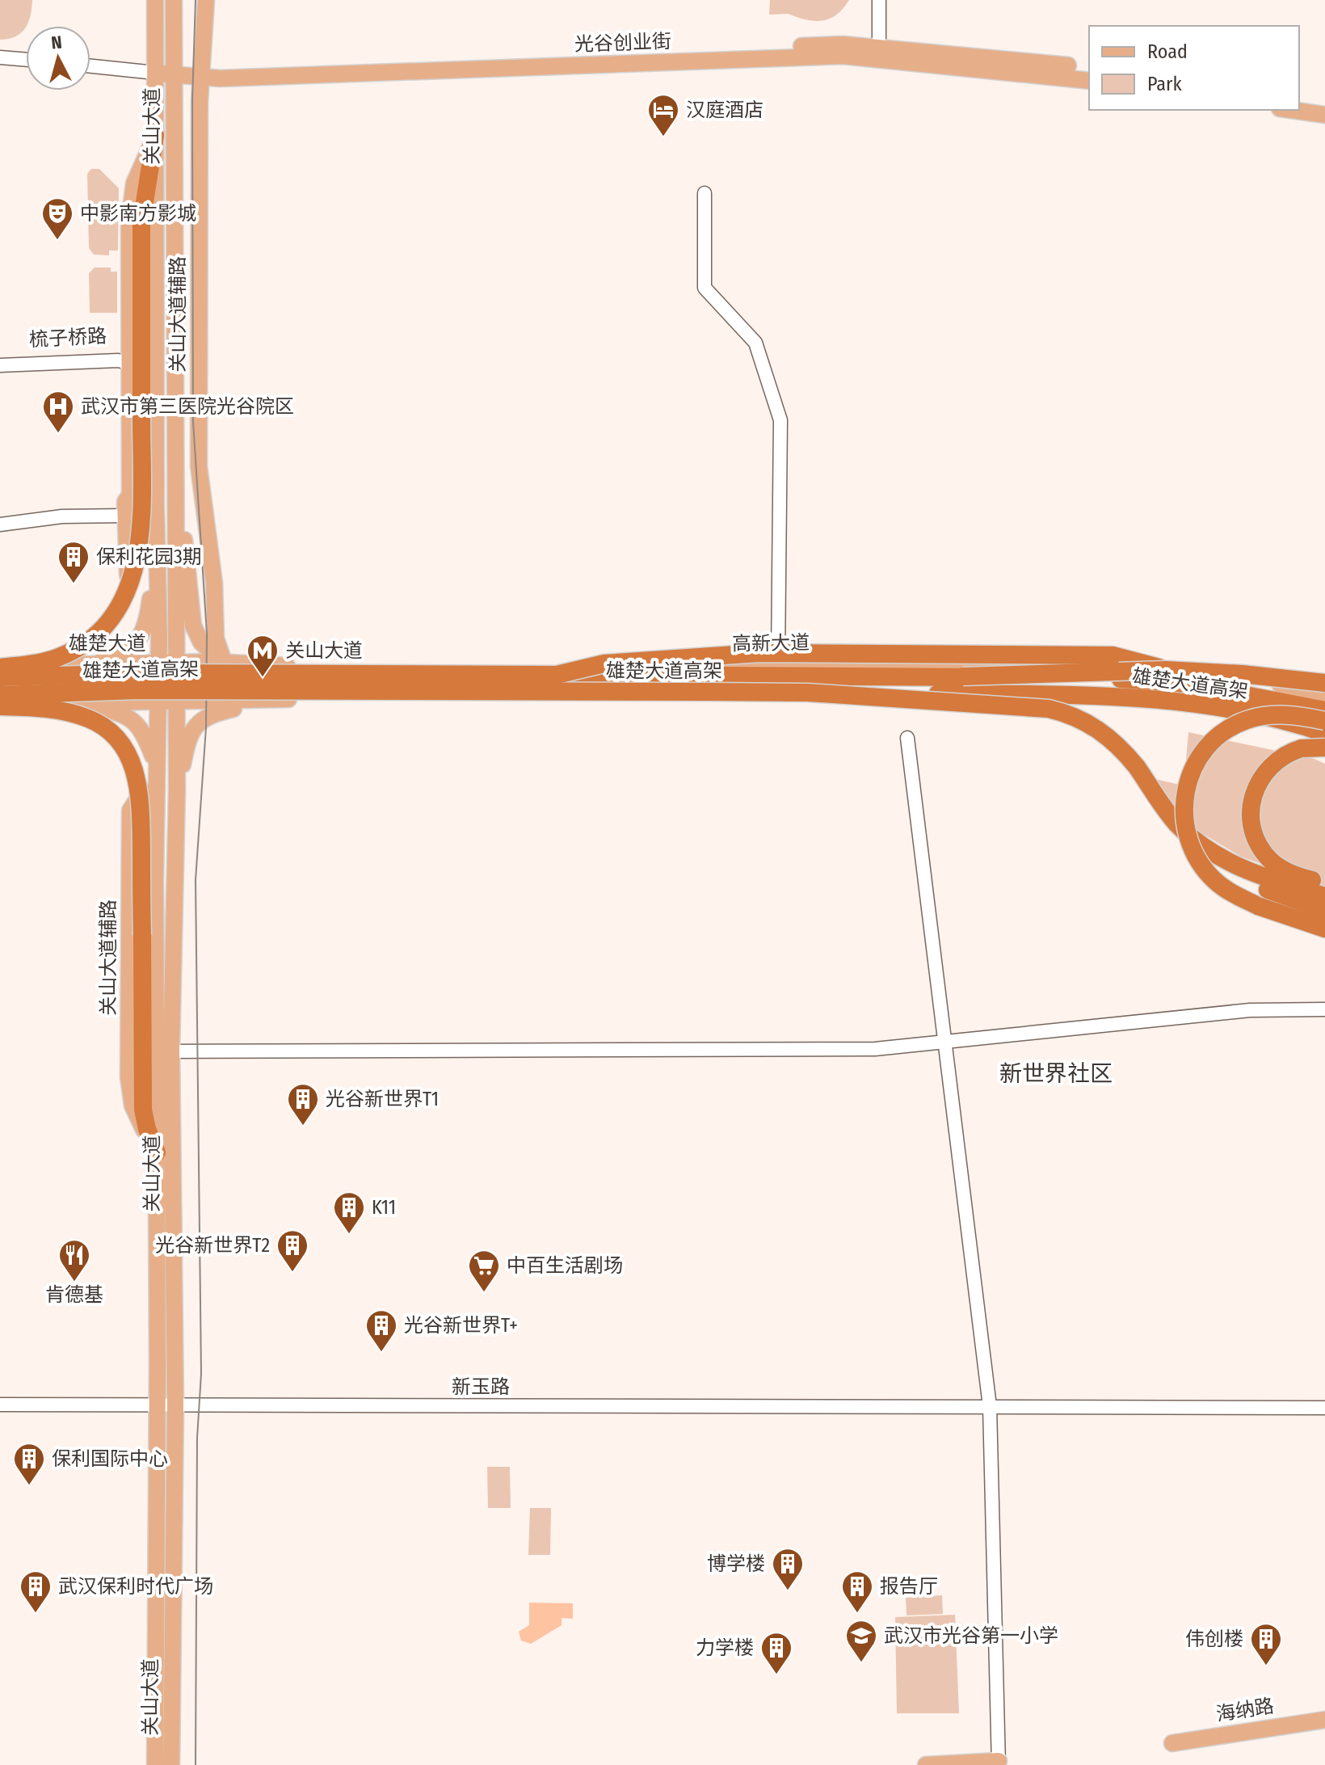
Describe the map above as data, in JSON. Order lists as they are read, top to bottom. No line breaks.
{"streets":{"highway":["雄楚大道高架"],"main road":["光谷创业街","关山大道","关山大道辅路","雄楚大道","高新大道","海纳路"],"street":["梳子桥路","新玉路"]},"crossings":[["光谷创业街","关山大道"],["光谷创业街","关山大道辅路"],["关山大道","关山大道辅路"],["关山大道","雄楚大道"],["关山大道","新玉路"],["关山大道辅路","雄楚大道"],["关山大道辅路","高新大道"],["雄楚大道","高新大道"]],"districts":["新世界社区"],"places":{"hotel":["汉庭酒店"],"theatre":["中影南方影城"],"hospital":["武汉市第三医院光谷院区"],"building":["保利花园3期","光谷新世界T1","K11","光谷新世界T2","光谷新世界T+","保利国际中心","博学楼","武汉保利时代广场","报告厅","伟创楼","力学楼"],"metro station":["关山大道"],"restaurant":["肯德基"],"supermarket":["中百生活剧场"],"school or university":["武汉市光谷第一小学"]},"legend":["Road","Park"],"north":"top"}
